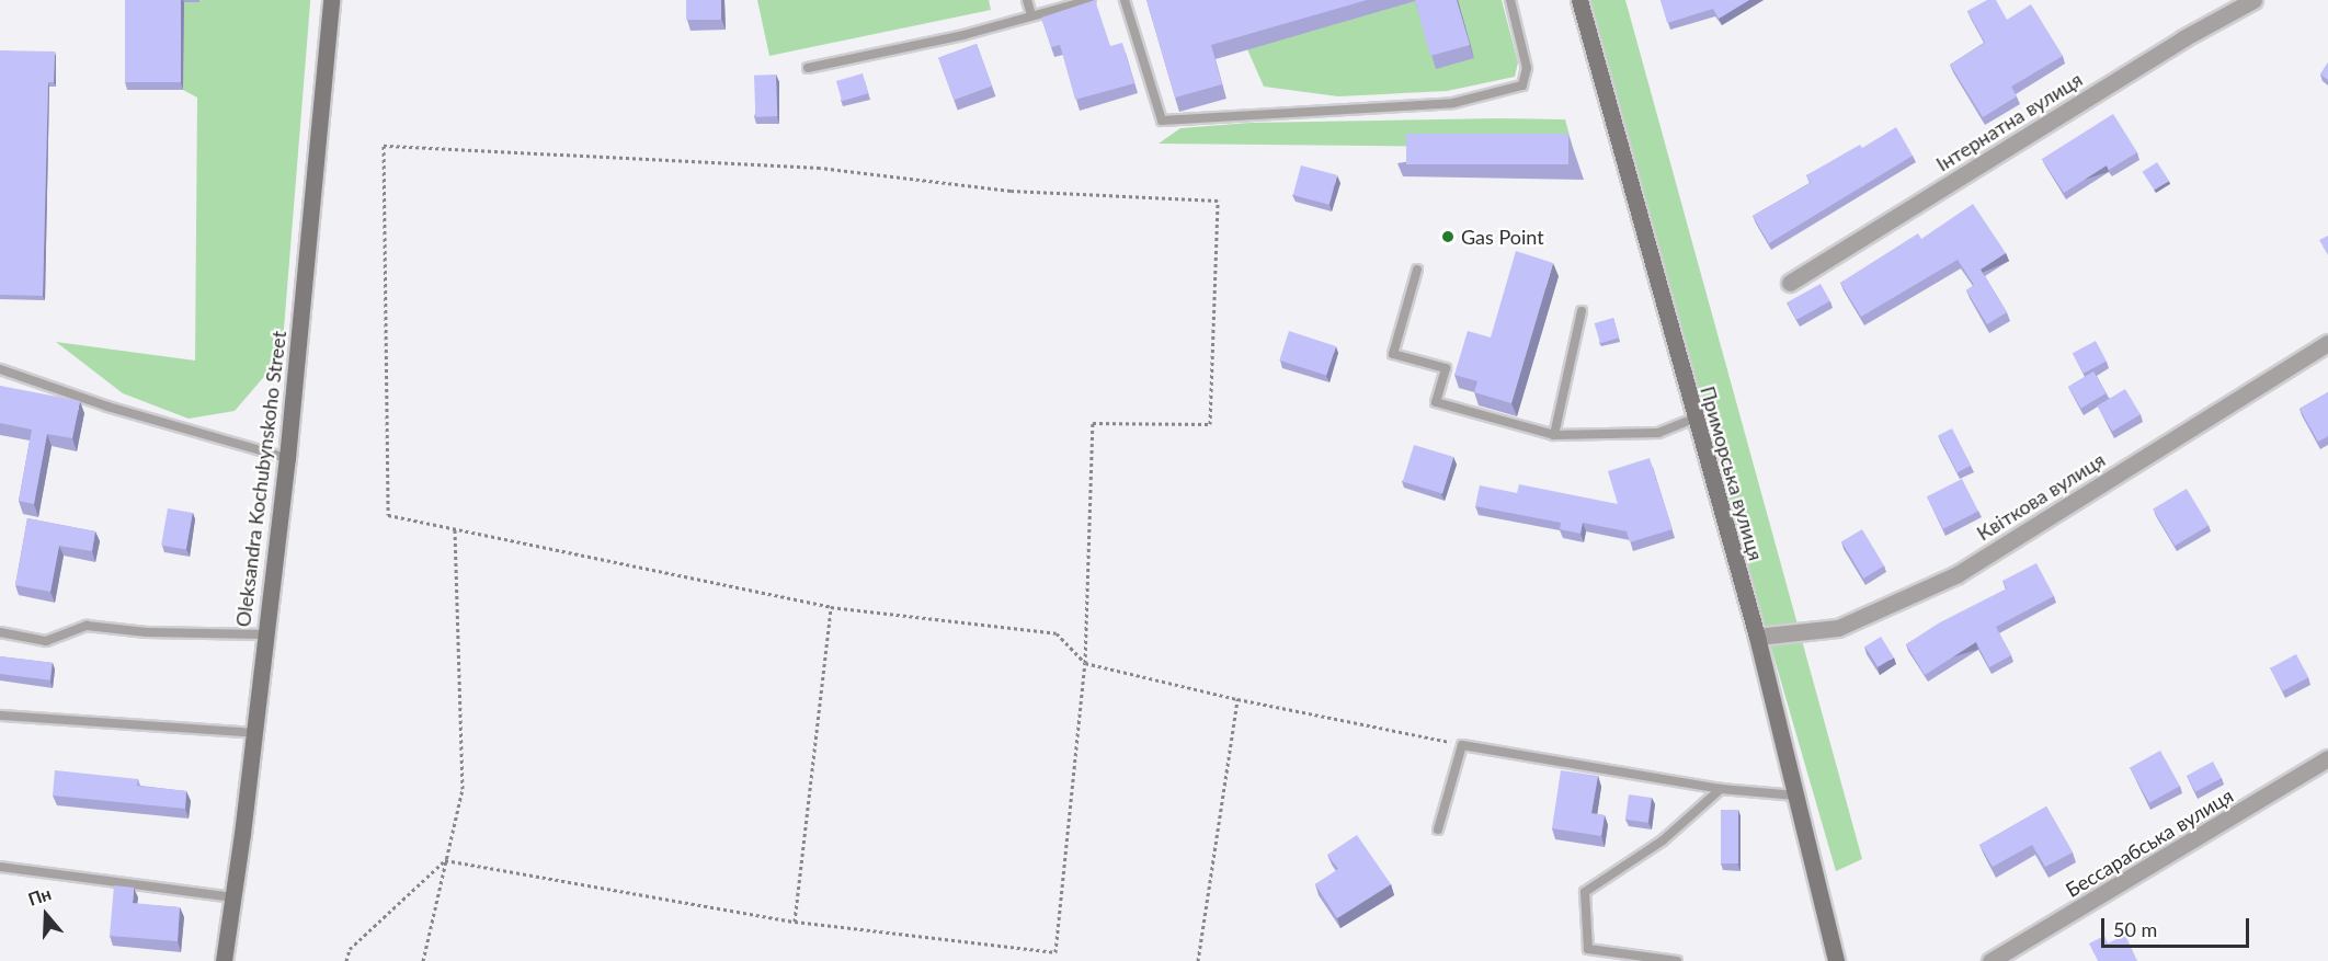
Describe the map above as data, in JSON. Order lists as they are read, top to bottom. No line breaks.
{"streets":{"street":["Інтернатна вулиця","Приморська вулиця","Oleksandra Kochubynskoho Street","Квіткова вулиця","Бессарабська вулиця"]},"crossings":[["Приморська вулиця","Квіткова вулиця"]],"places":["Gas Point"],"scale_bar":"50 m","north":"top"}
